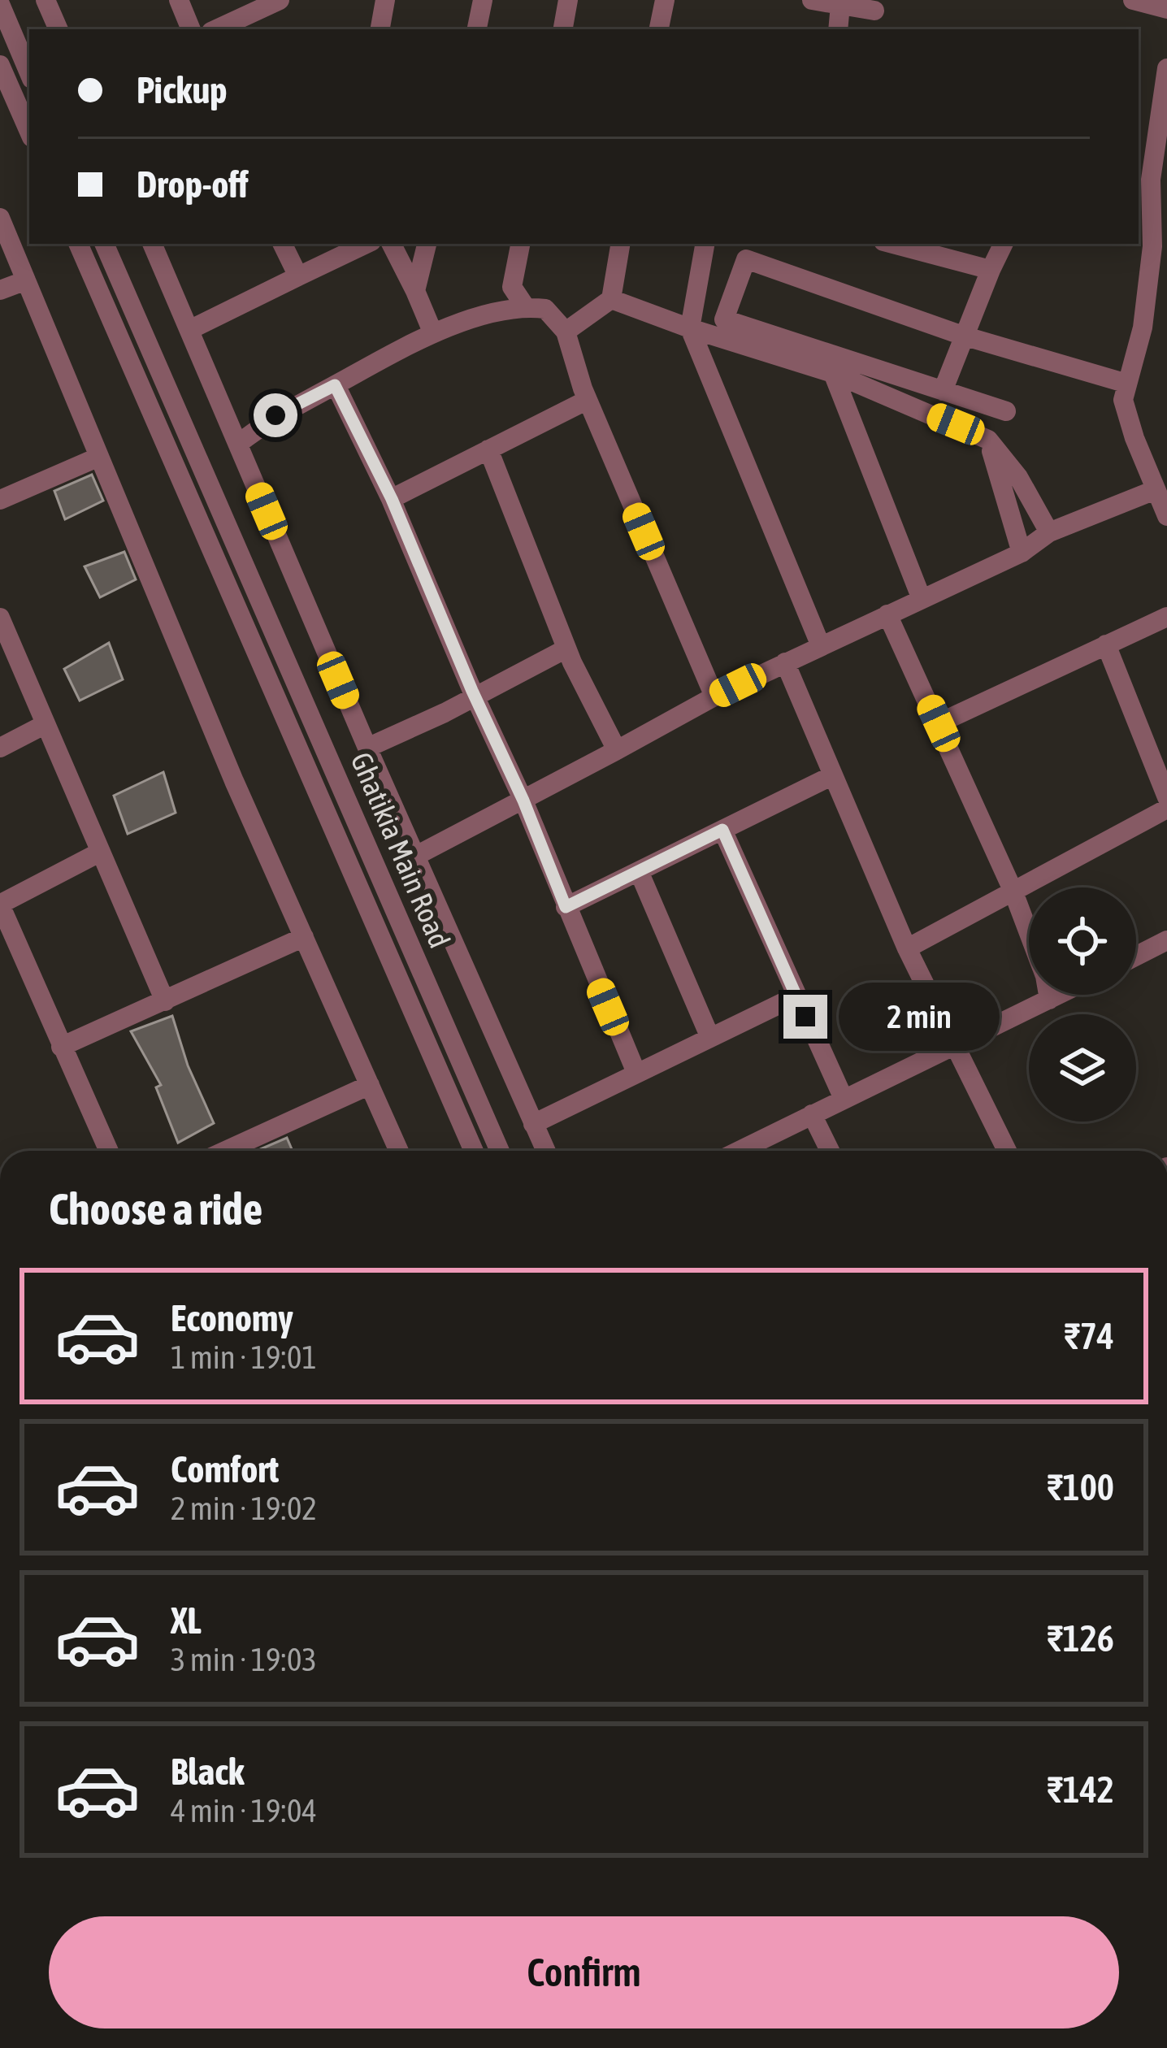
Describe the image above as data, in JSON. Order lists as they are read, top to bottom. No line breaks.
{"streets":{"street":["Ghatikia Main Road"]},"page":{"banner":["Pickup","Drop-off"],"bubble":"2 min","heading":"Choose a ride","list":[{"name":"Economy","note":"1 min · 19:01","value":"₹74"},{"name":"Comfort","note":"2 min · 19:02","value":"₹100"},{"name":"XL","note":"3 min · 19:03","value":"₹126"},{"name":"Black","note":"4 min · 19:04","value":"₹142"}],"buttons":"Confirm"}}
